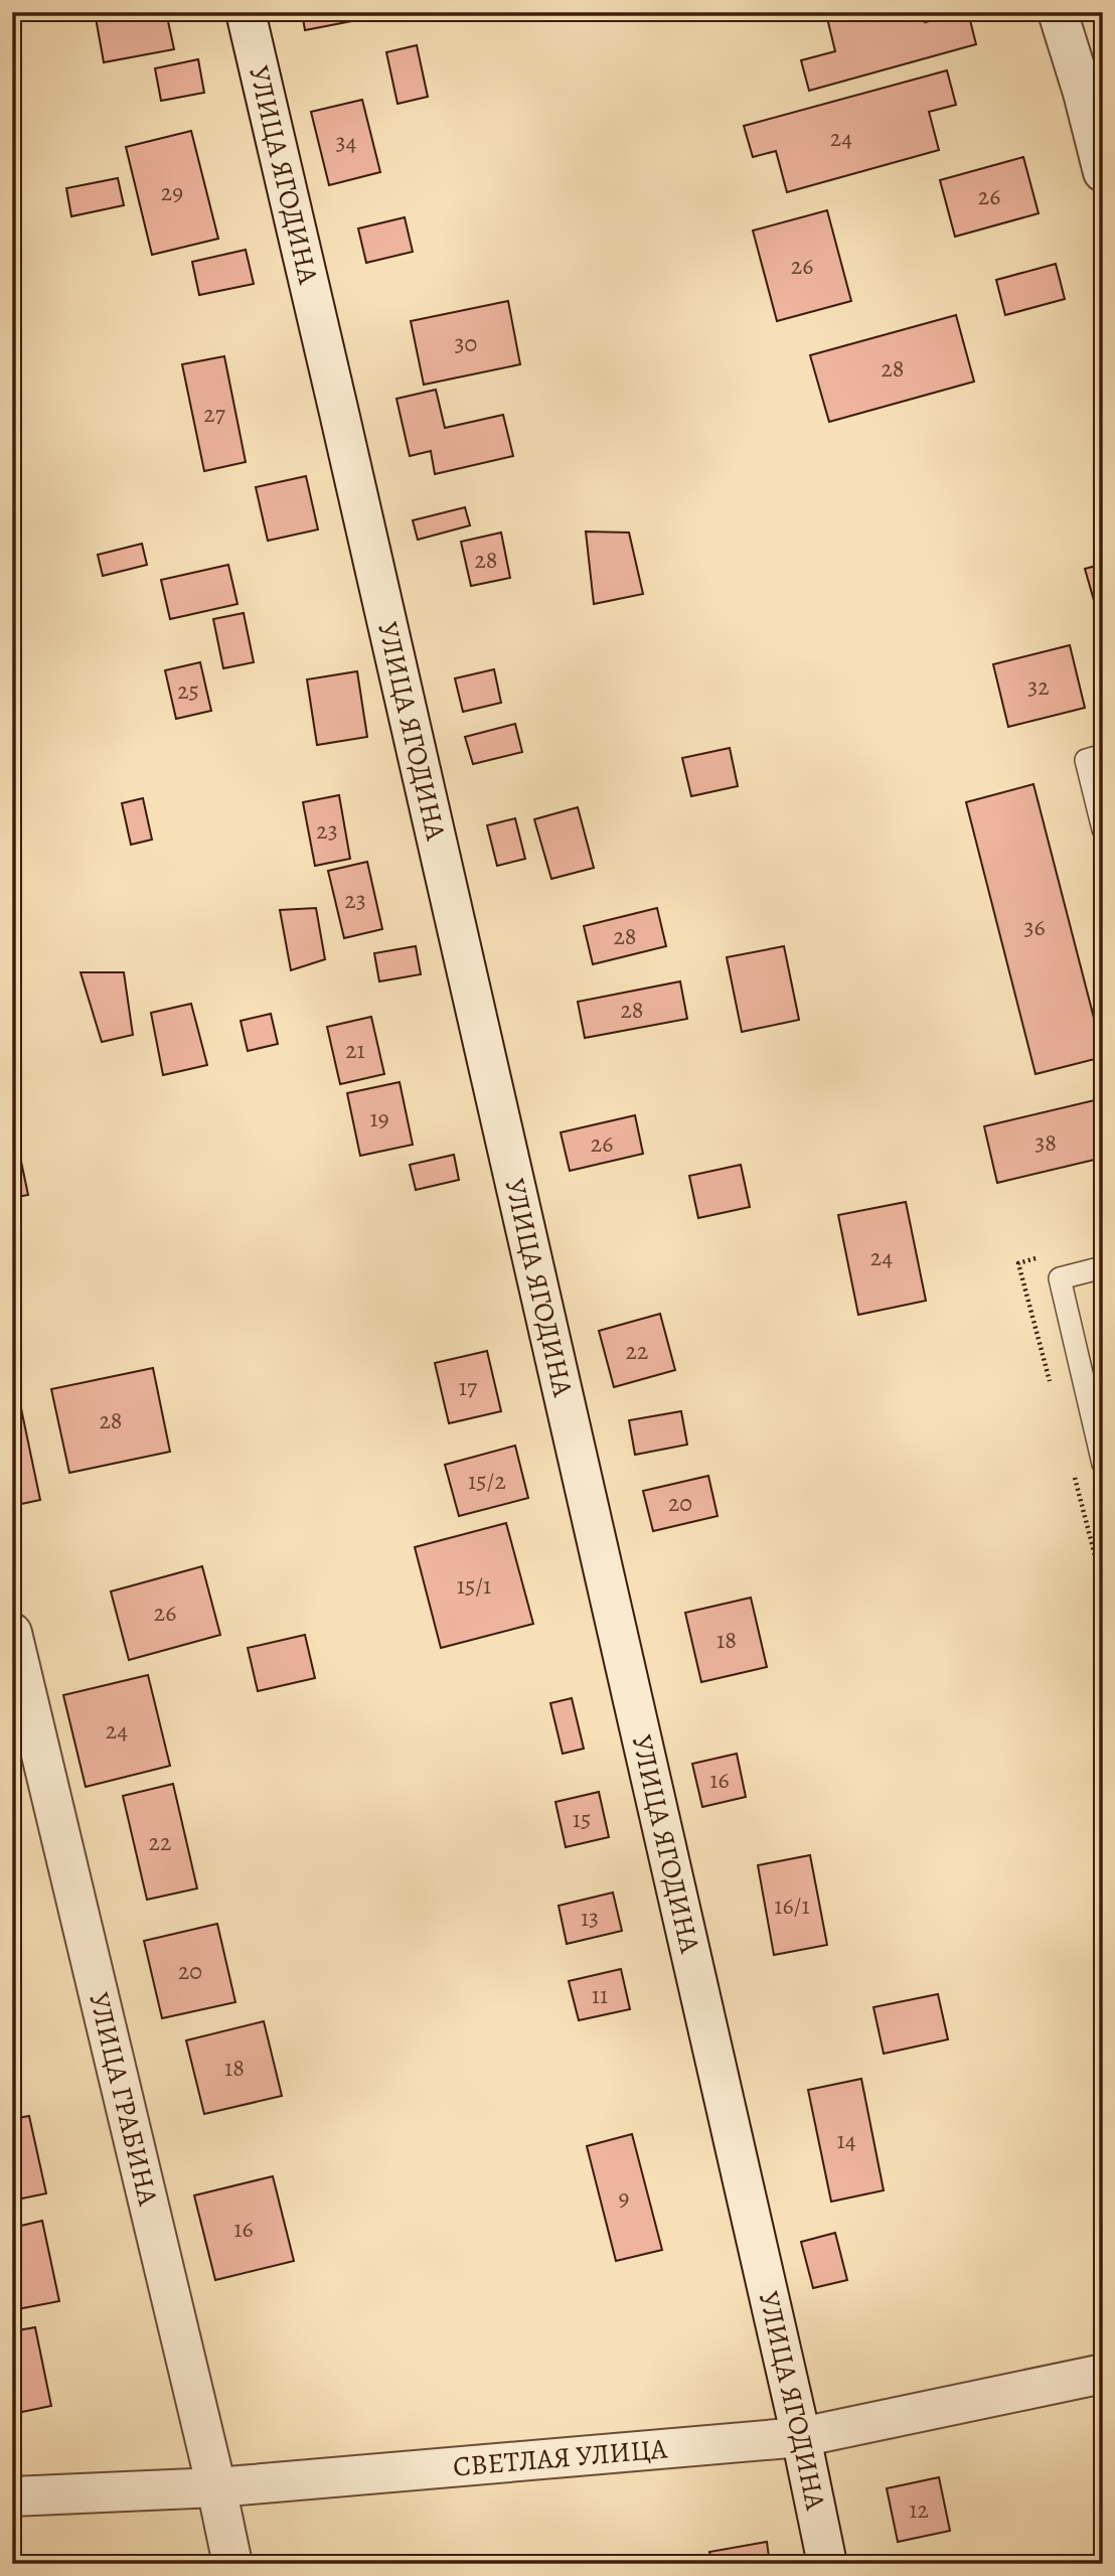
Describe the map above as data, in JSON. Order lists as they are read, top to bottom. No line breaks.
{"streets":{"street":["УЛИЦА ЯГОДИНА","УЛИЦА ГРАБИНА","СВЕТЛАЯ УЛИЦА"]},"crossings":[["УЛИЦА ЯГОДИНА","СВЕТЛАЯ УЛИЦА"],["УЛИЦА ГРАБИНА","СВЕТЛАЯ УЛИЦА"]],"house_numbers":["24","34","29","26","26","30","28","27","28","32","25","23","23","36","28","28","21","19","38","26","24","22","17","28","15/2","20","15/1","26","18","24","16","15","22","16/1","13","20","11","18","14","9","16","12"]}
